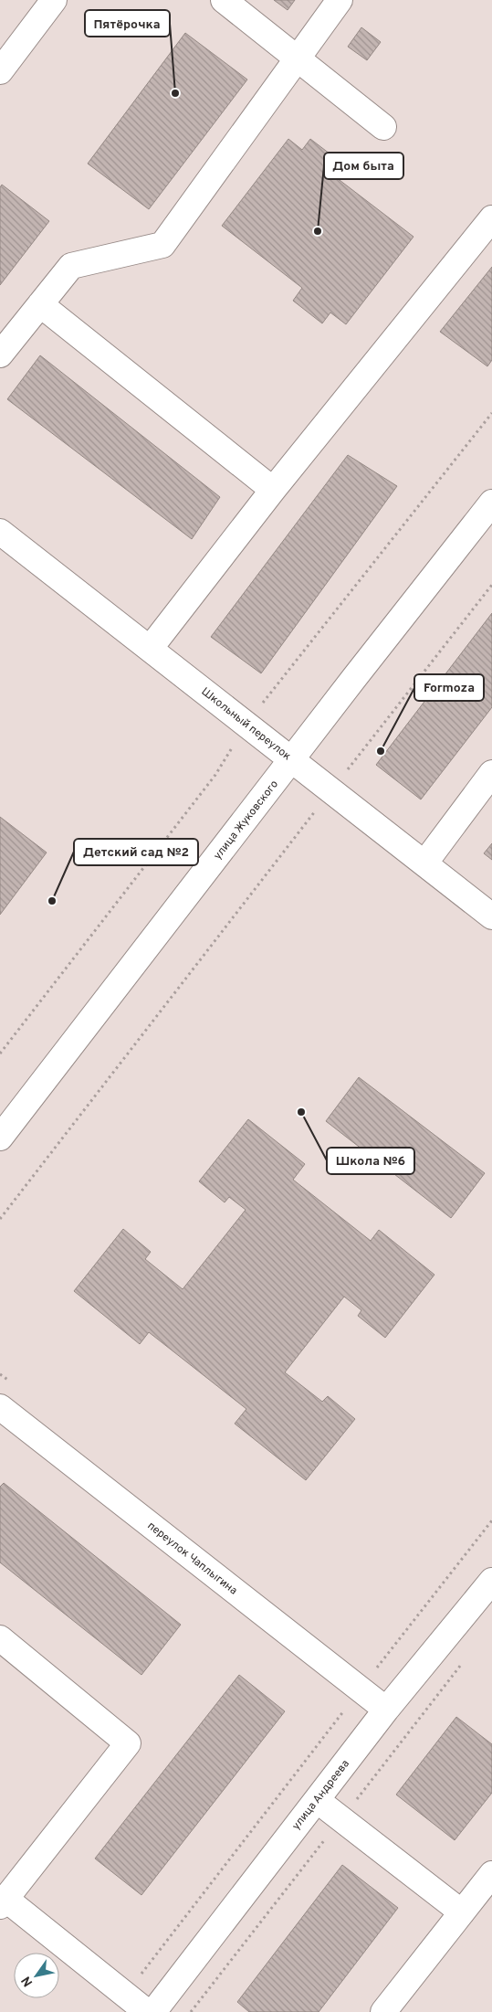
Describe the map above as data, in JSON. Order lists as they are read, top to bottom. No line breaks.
{"streets":{"street":["Школьный переулок","улица Жуковского","переулок Чаплыгина","улица Андреева"]},"crossings":[["Школьный переулок","улица Жуковского"],["переулок Чаплыгина","улица Андреева"]],"places":["Пятёрочка","Дом быта","Formoza","Детский сад №2","Школа №6"],"north":"bottom left"}
